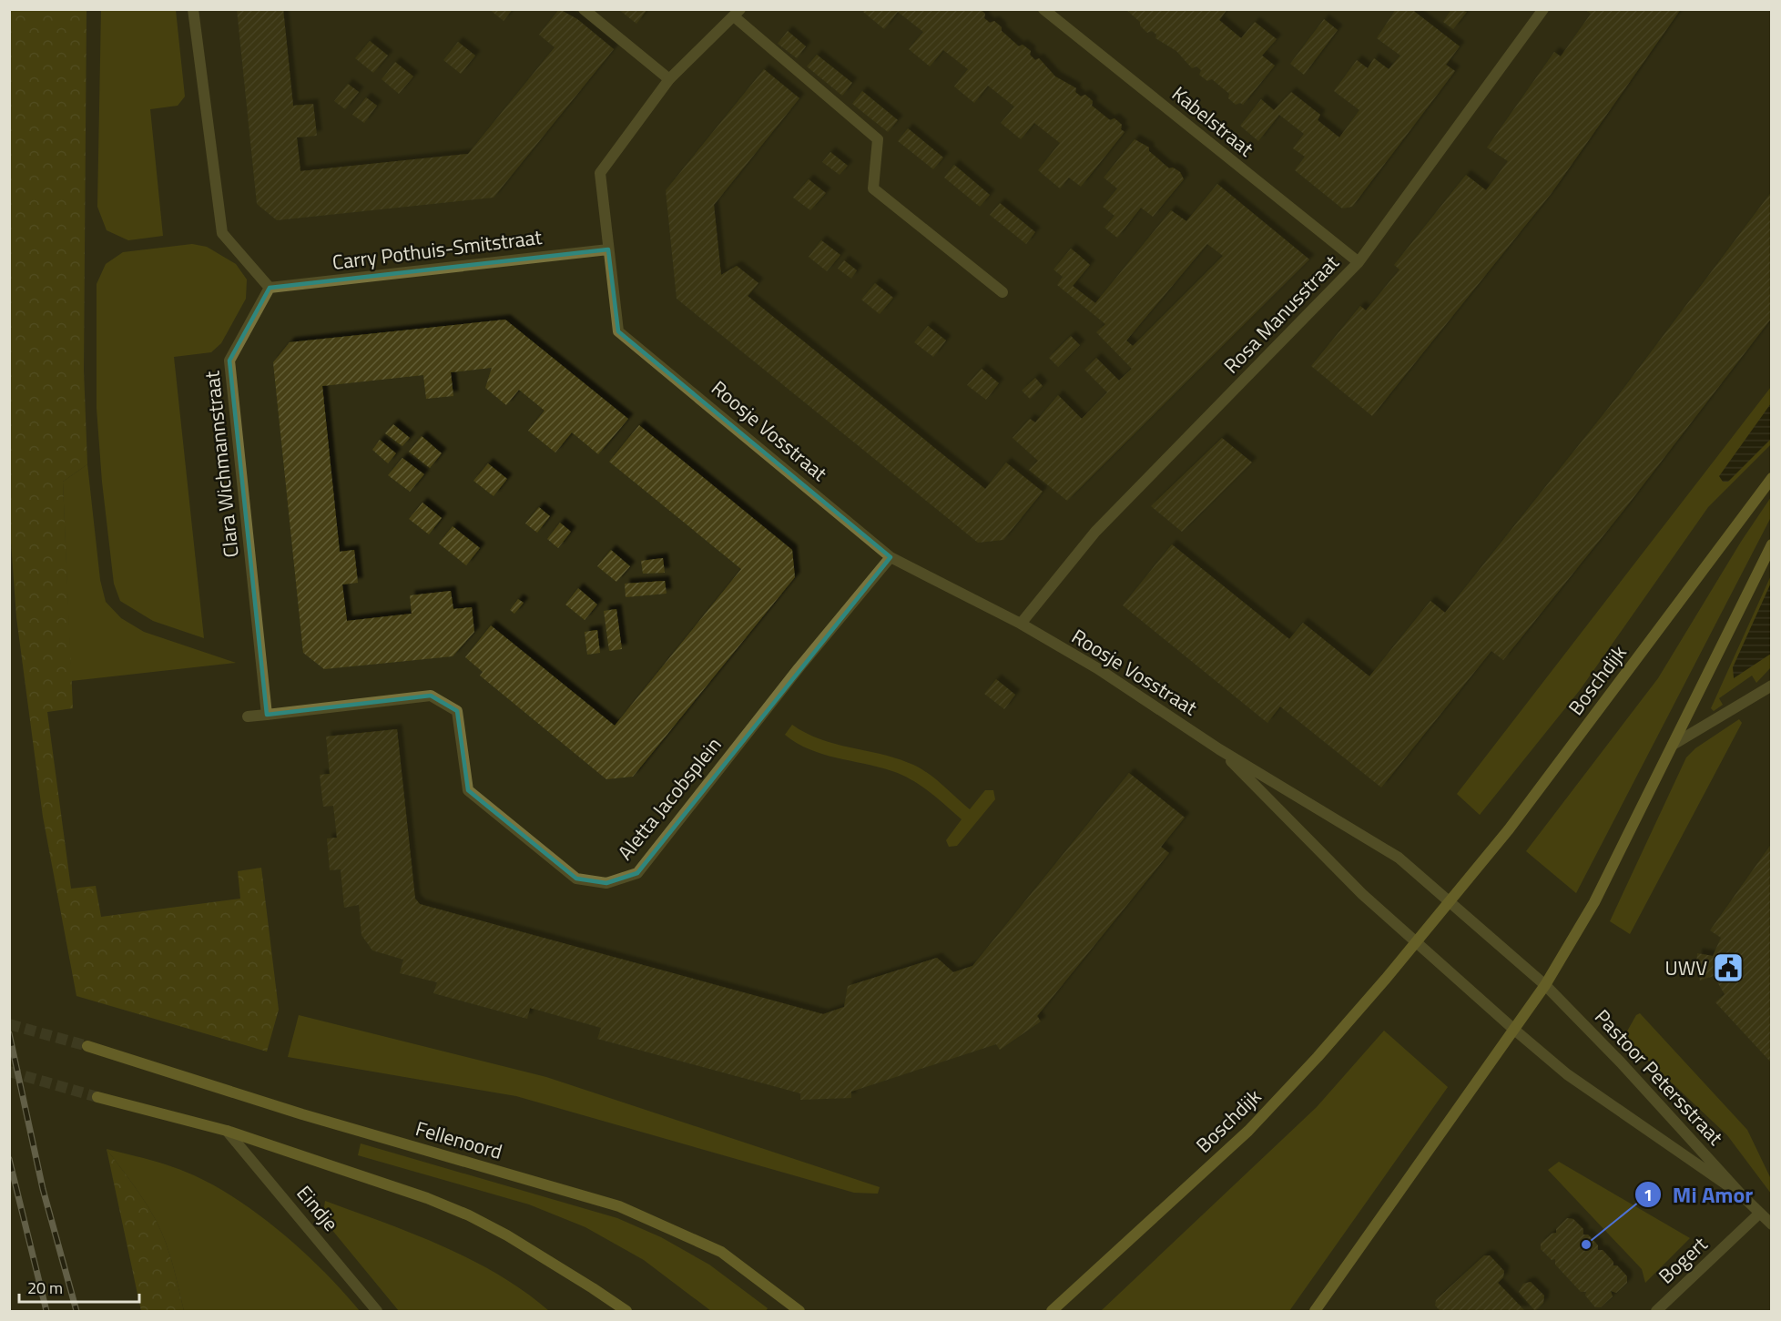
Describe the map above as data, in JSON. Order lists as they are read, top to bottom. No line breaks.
{"streets":{"main road":["Boschdijk","Fellenoord"],"street":["Kabelstraat","Carry Pothuis-Smitstraat","Rosa Manusstraat","Roosje Vosstraat","Clara Wichmannstraat","Aletta Jacobsplein","Pastoor Petersstraat","Eindje","Bogert"]},"crossings":[["Kabelstraat","Rosa Manusstraat"],["Carry Pothuis-Smitstraat","Roosje Vosstraat"],["Carry Pothuis-Smitstraat","Clara Wichmannstraat"],["Rosa Manusstraat","Roosje Vosstraat"],["Roosje Vosstraat","Boschdijk"],["Roosje Vosstraat","Aletta Jacobsplein"],["Clara Wichmannstraat","Aletta Jacobsplein"],["Pastoor Petersstraat","Bogert"]],"places":{"public building":["UWV"],"other":["Mi Amor"]},"scale_bar":"20 m"}
